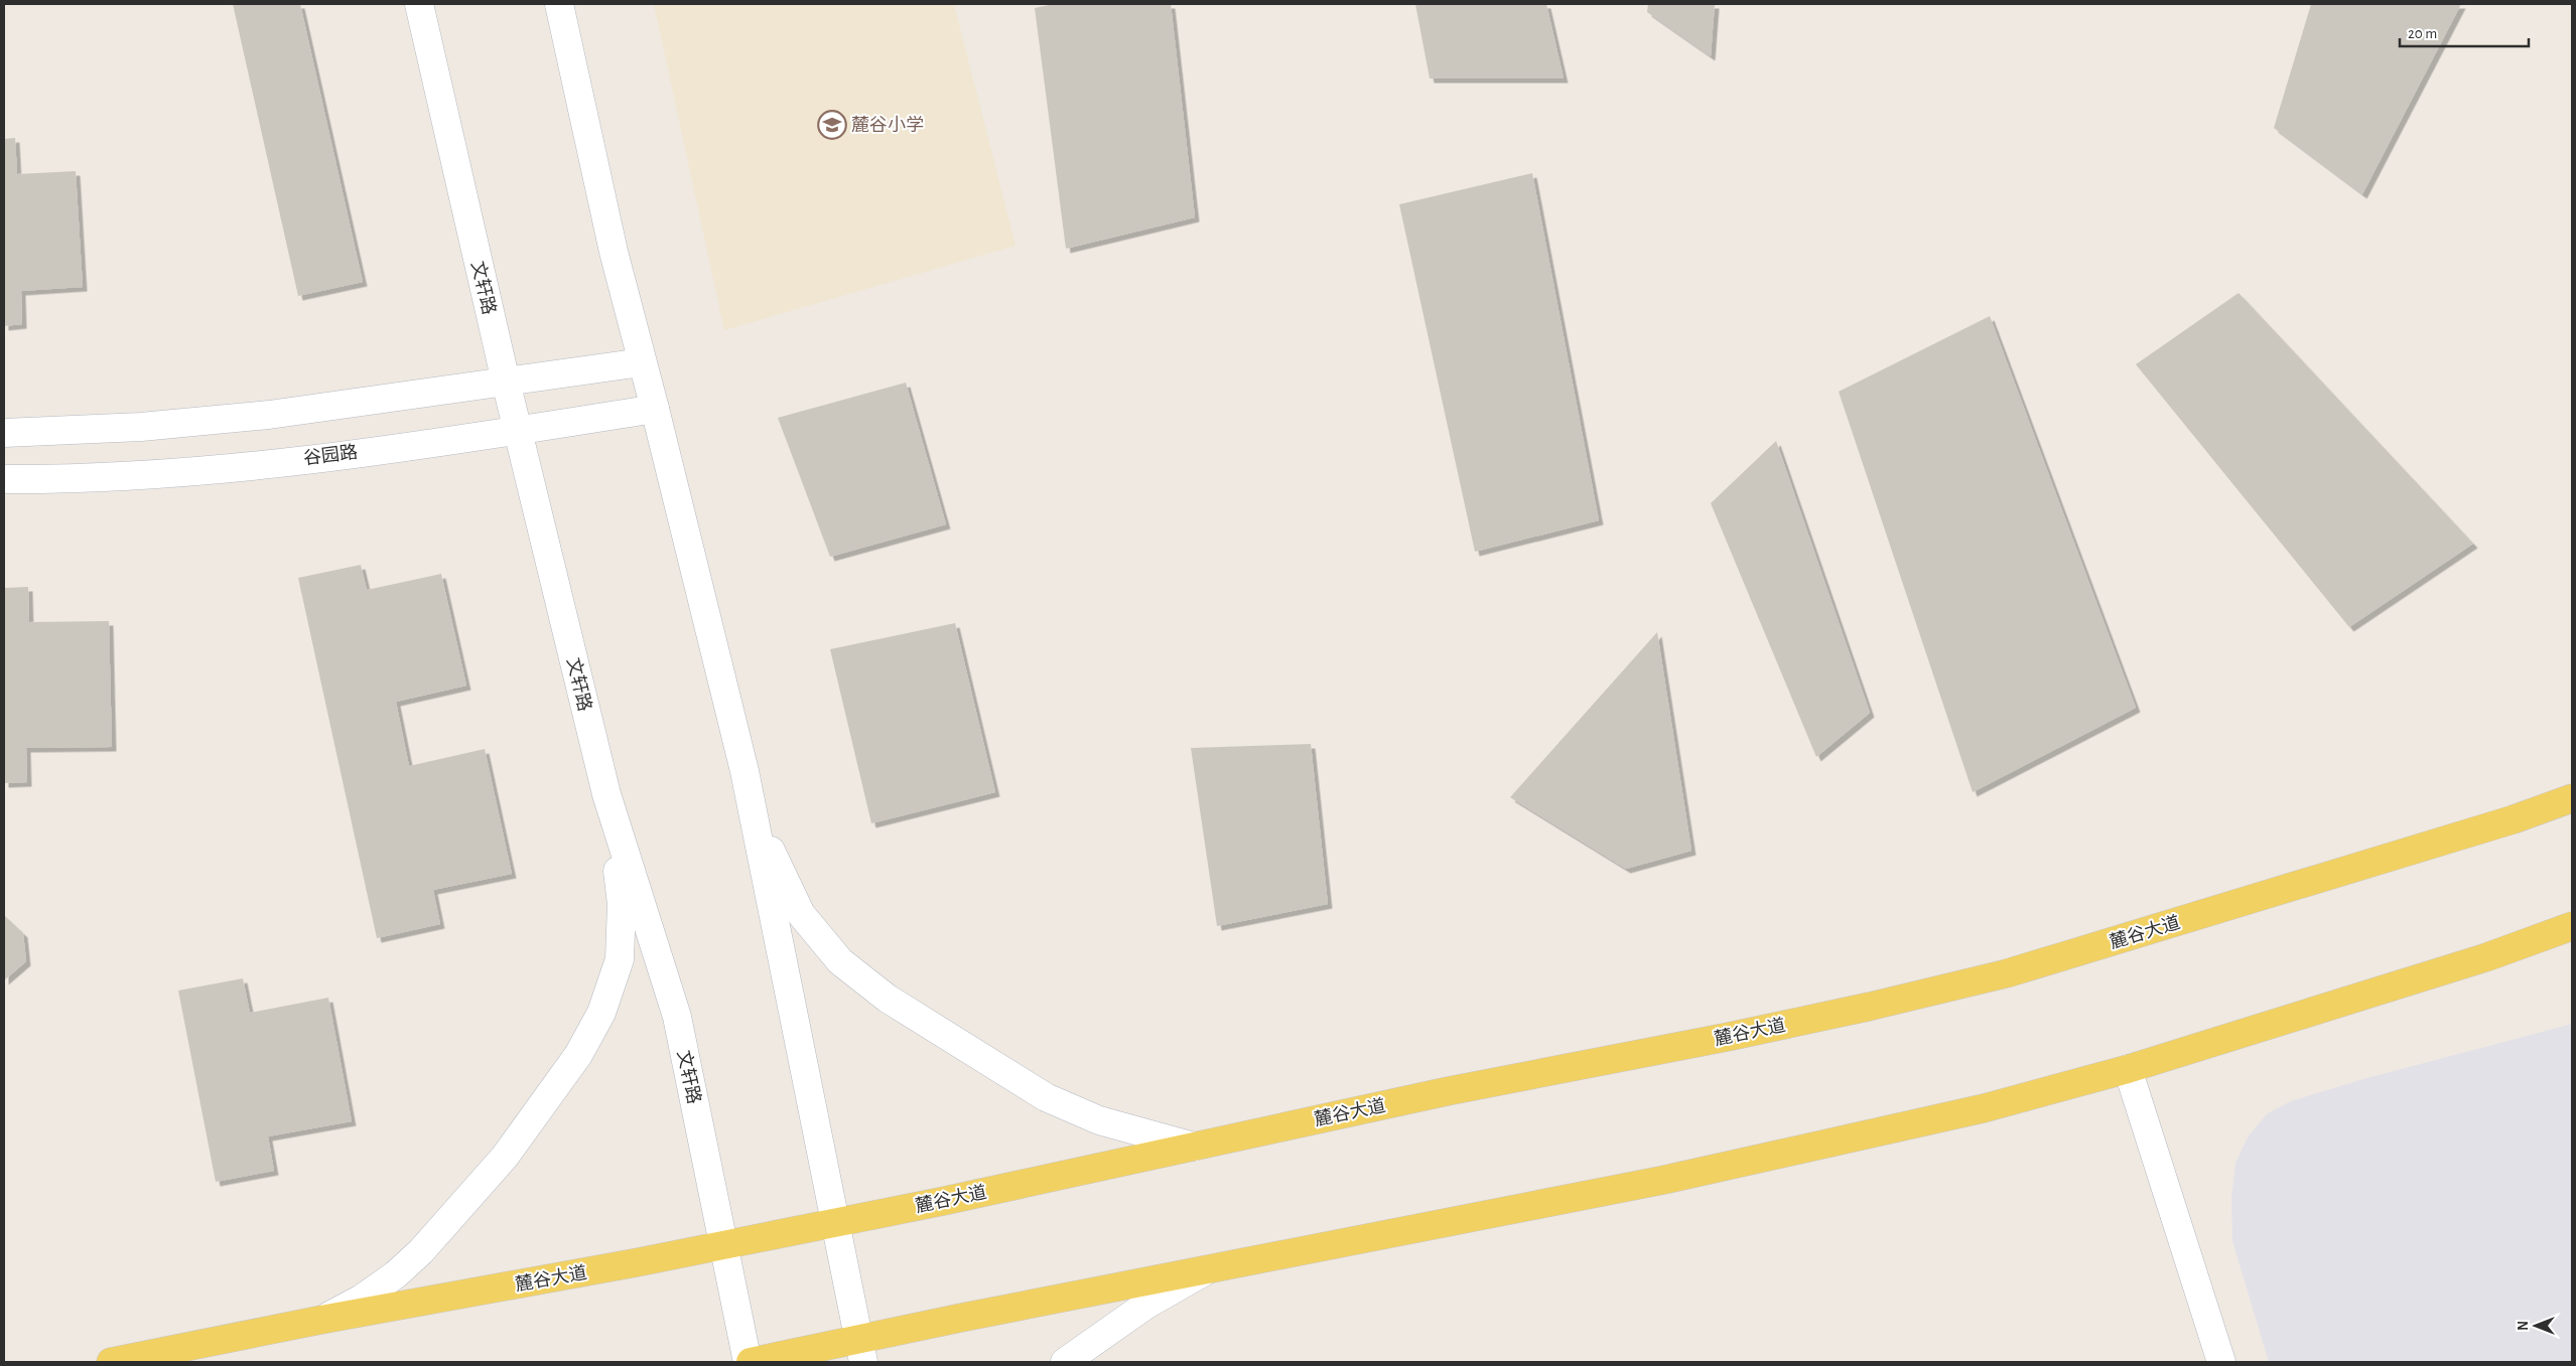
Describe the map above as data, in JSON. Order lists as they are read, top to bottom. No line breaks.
{"streets":{"main road":["文轩路","谷园路","麓谷大道"]},"crossings":[["文轩路","谷园路"],["文轩路","麓谷大道"]],"places":{"school or university":["麓谷小学"]},"scale_bar":"20 m","north":"left"}
